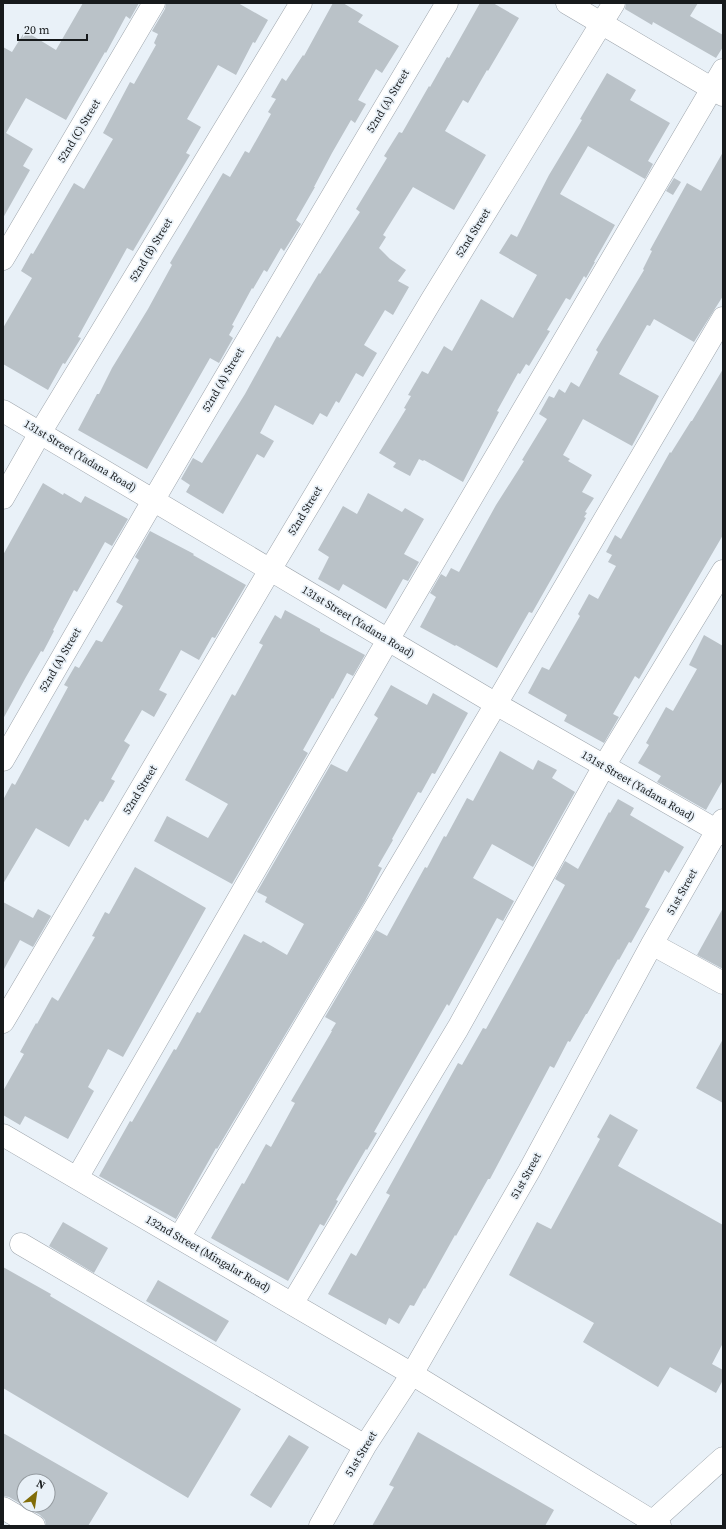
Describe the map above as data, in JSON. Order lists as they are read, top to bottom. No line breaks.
{"streets":{"street":["52nd (A) Street","52nd (C) Street","52nd Street","52nd (B) Street","131st Street (Yadana Road)","51st Street","132nd Street (Mingalar Road)"]},"crossings":[["52nd (A) Street","131st Street (Yadana Road)"],["52nd Street","131st Street (Yadana Road)"],["52nd (B) Street","131st Street (Yadana Road)"],["131st Street (Yadana Road)","51st Street"],["51st Street","132nd Street (Mingalar Road)"]],"scale_bar":"20 m","north":"top right"}
